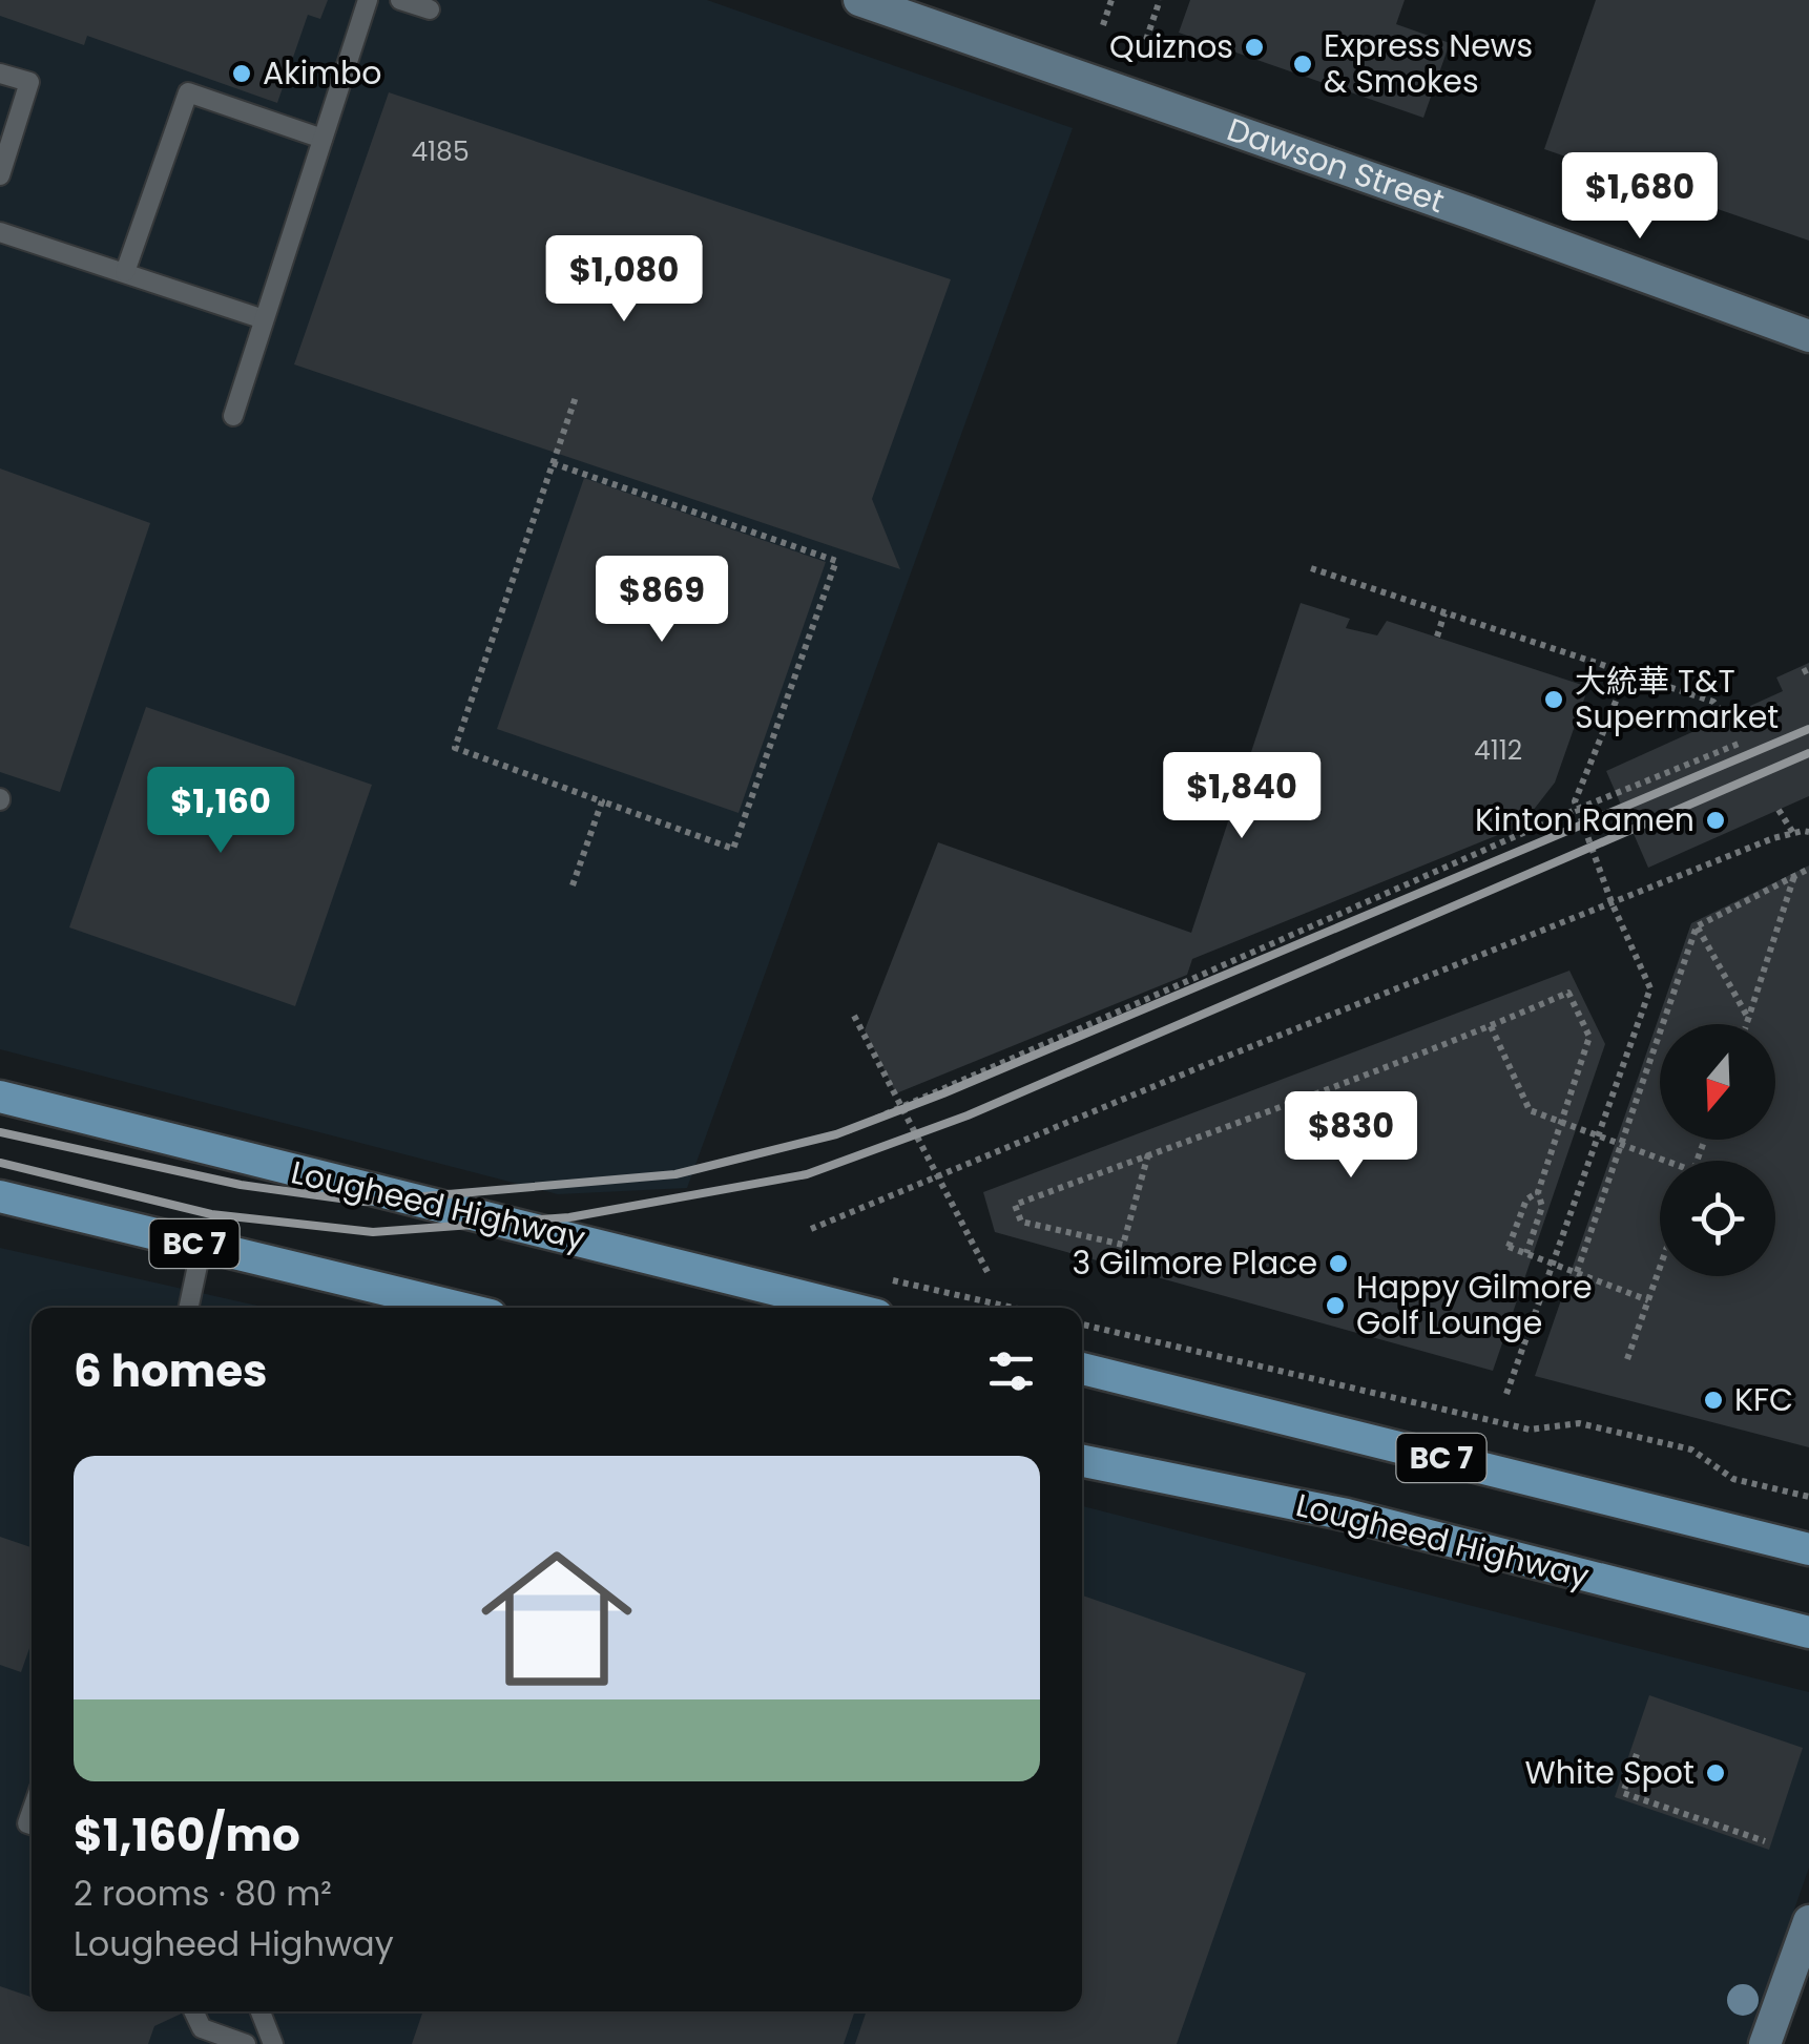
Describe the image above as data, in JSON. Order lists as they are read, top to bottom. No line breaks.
{"streets":{"main road":["Lougheed Highway","BC 7"],"street":["Dawson Street"]},"places":["Quiznos","Express News & Smokes","Akimbo","大統華 T&T Supermarket","Kinton Ramen","3 Gilmore Place","Happy Gilmore Golf Lounge","KFC","White Spot"],"house_numbers":["4185","4112"],"north":"bottom","page":{"price":["$1,680","$1,080","$869","$1,840","$1,160","$830"],"heading":"6 homes","list":[{"name":"$1,160/mo","note":"2 rooms · 80 m² · Lougheed Highway"}]}}
